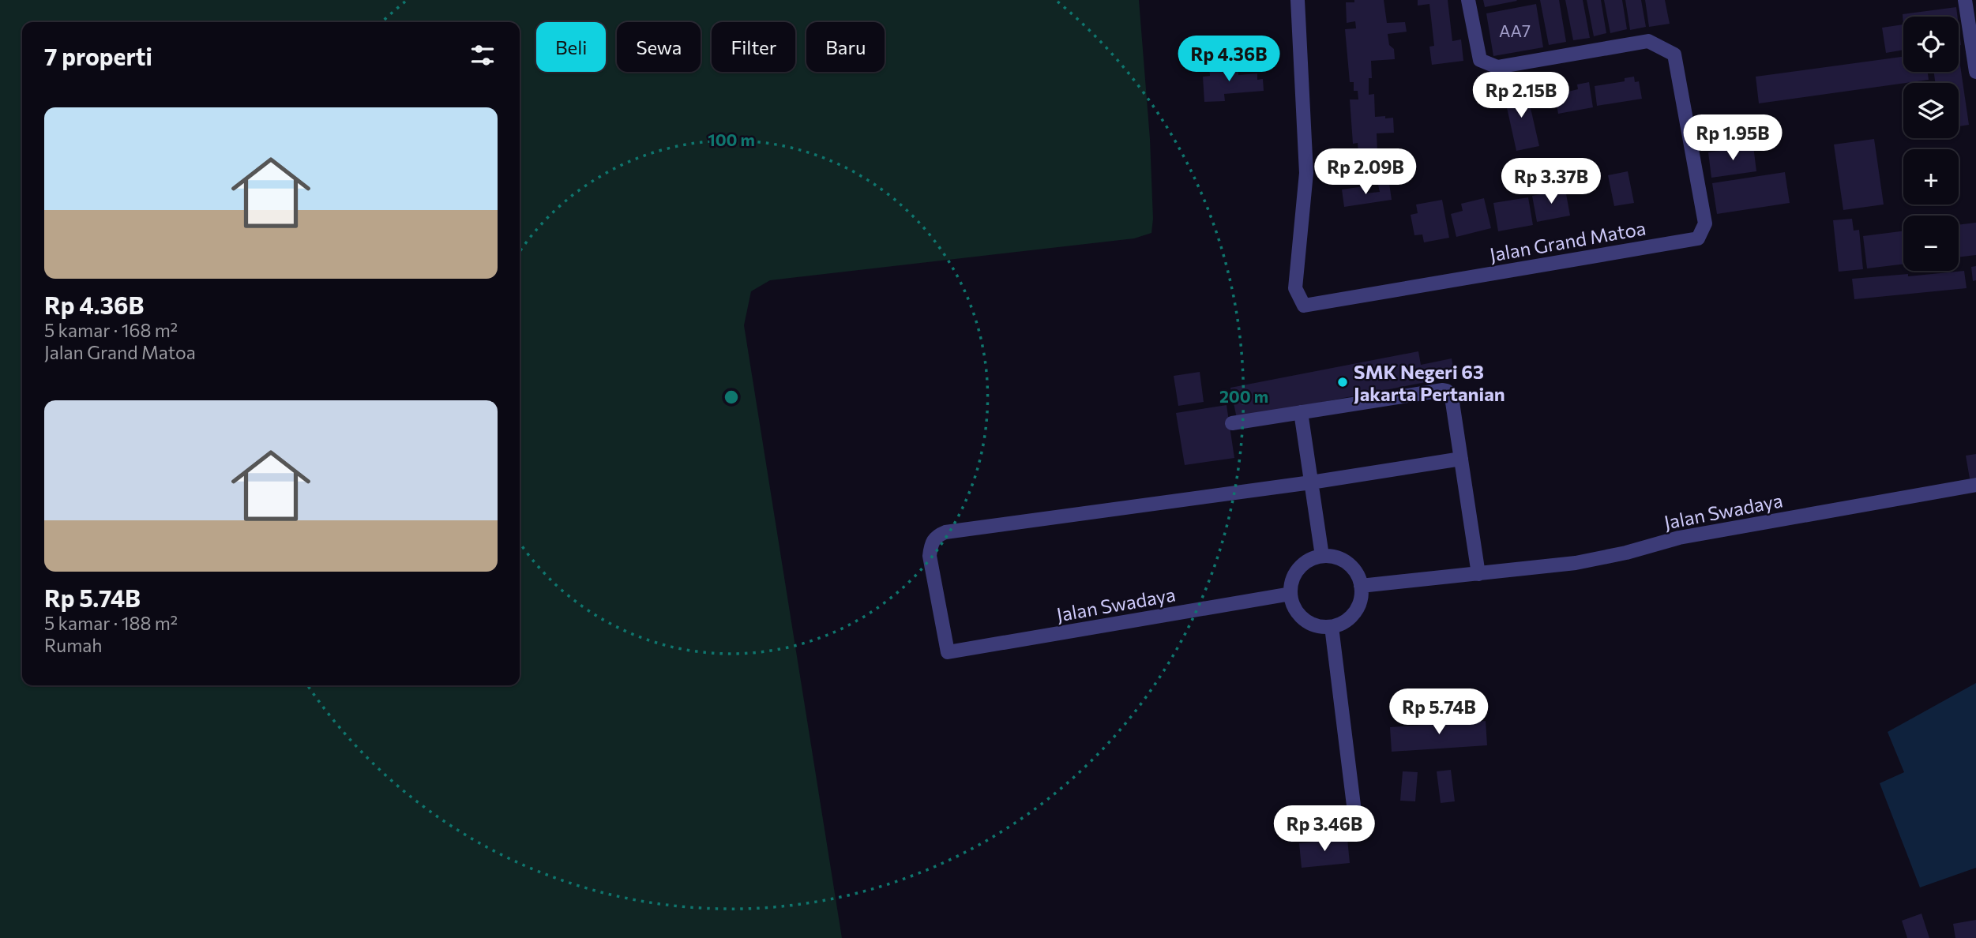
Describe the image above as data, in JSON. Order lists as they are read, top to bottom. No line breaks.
{"streets":{"street":["Jalan Grand Matoa","Jalan Swadaya"]},"places":["SMK Negeri 63 Jakarta Pertanian"],"house_numbers":["AA7"],"page":{"map_buttons":["+","−"],"chip":["Beli","Sewa","Filter","Baru"],"heading":"7 properti","price":["Rp 4.36B","Rp 2.15B","Rp 1.95B","Rp 2.09B","Rp 3.37B","Rp 5.74B","Rp 3.46B"],"list":[{"name":"Rp 4.36B","note":"5 kamar · 168 m² · Jalan Grand Matoa"},{"name":"Rp 5.74B","note":"5 kamar · 188 m² · Rumah"}]},"rings":["100 m","200 m"]}
